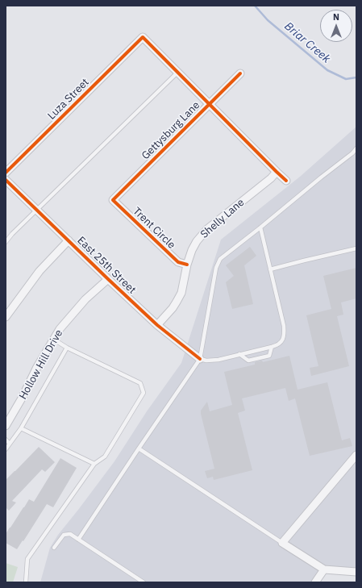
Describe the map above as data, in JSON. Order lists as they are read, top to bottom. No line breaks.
{"streets":{"street":["Luza Street","Gettysburg Lane","Shelly Lane","Trent Circle","East 25th Street","Hollow Hill Drive"]},"crossings":[["Gettysburg Lane","Trent Circle"],["Shelly Lane","Trent Circle"],["Shelly Lane","East 25th Street"],["East 25th Street","Hollow Hill Drive"]],"water":["Briar Creek"],"north":"top"}
